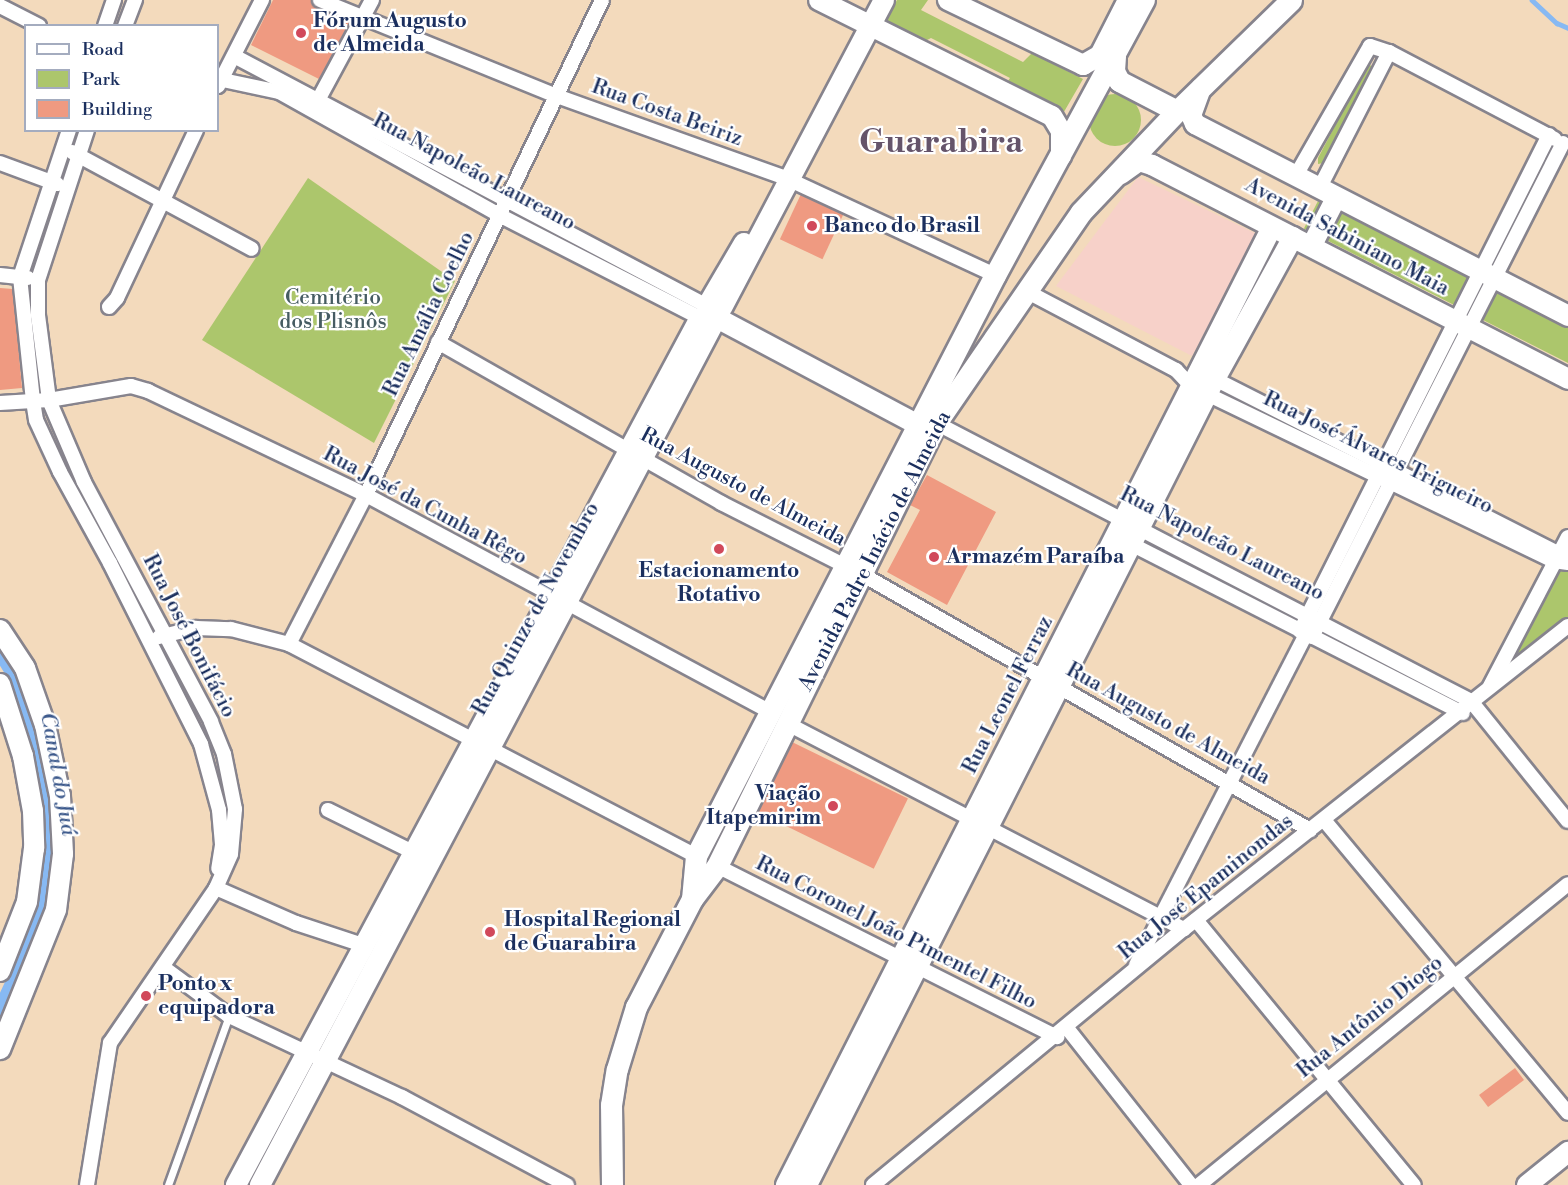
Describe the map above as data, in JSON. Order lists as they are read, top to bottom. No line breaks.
{"streets":{"main road":["Avenida Padre Inácio de Almeida"],"street":["Rua Costa Beiriz","Rua Napoleão Laureano","Avenida Sabiniano Maia","Rua Amália Coelho","Rua José Álvares Trigueiro","Rua Augusto de Almeida","Rua José da Cunha Rêgo","Rua Quinze de Novembro","Rua José Bonifácio","Rua Leonel Ferraz","Rua José Epaminondas","Rua Coronel João Pimentel Filho","Rua Antônio Diogo"]},"crossings":[["Rua Costa Beiriz","Rua Amália Coelho"],["Rua Costa Beiriz","Avenida Padre Inácio de Almeida"],["Rua Costa Beiriz","Rua Quinze de Novembro"],["Rua Napoleão Laureano","Rua Amália Coelho"],["Rua Napoleão Laureano","Avenida Padre Inácio de Almeida"],["Rua Napoleão Laureano","Rua Quinze de Novembro"],["Rua Napoleão Laureano","Rua Leonel Ferraz"],["Rua Napoleão Laureano","Rua José Epaminondas"],["Avenida Sabiniano Maia","Avenida Padre Inácio de Almeida"],["Avenida Sabiniano Maia","Rua Leonel Ferraz"],["Rua Amália Coelho","Rua Augusto de Almeida"],["Rua Amália Coelho","Rua José da Cunha Rêgo"],["Rua José Álvares Trigueiro","Avenida Padre Inácio de Almeida"],["Rua José Álvares Trigueiro","Rua Leonel Ferraz"],["Rua Augusto de Almeida","Avenida Padre Inácio de Almeida"],["Rua Augusto de Almeida","Rua Quinze de Novembro"],["Rua Augusto de Almeida","Rua Leonel Ferraz"],["Rua Augusto de Almeida","Rua José Epaminondas"],["Rua José da Cunha Rêgo","Avenida Padre Inácio de Almeida"],["Rua José da Cunha Rêgo","Rua Quinze de Novembro"],["Rua José da Cunha Rêgo","Rua José Bonifácio"],["Avenida Padre Inácio de Almeida","Rua Coronel João Pimentel Filho"],["Rua Leonel Ferraz","Rua Coronel João Pimentel Filho"],["Rua José Epaminondas","Rua Coronel João Pimentel Filho"]],"districts":["Guarabira"],"water":["Canal do Juá"],"parks":["Cemitério dos Plisnôs"],"places":["Fórum Augusto de Almeida","Banco do Brasil","Estacionamento Rotativo","Armazém Paraíba","Viação Itapemirim","Hospital Regional de Guarabira","Ponto x equipadora"],"legend":["Road","Park","Building"]}
